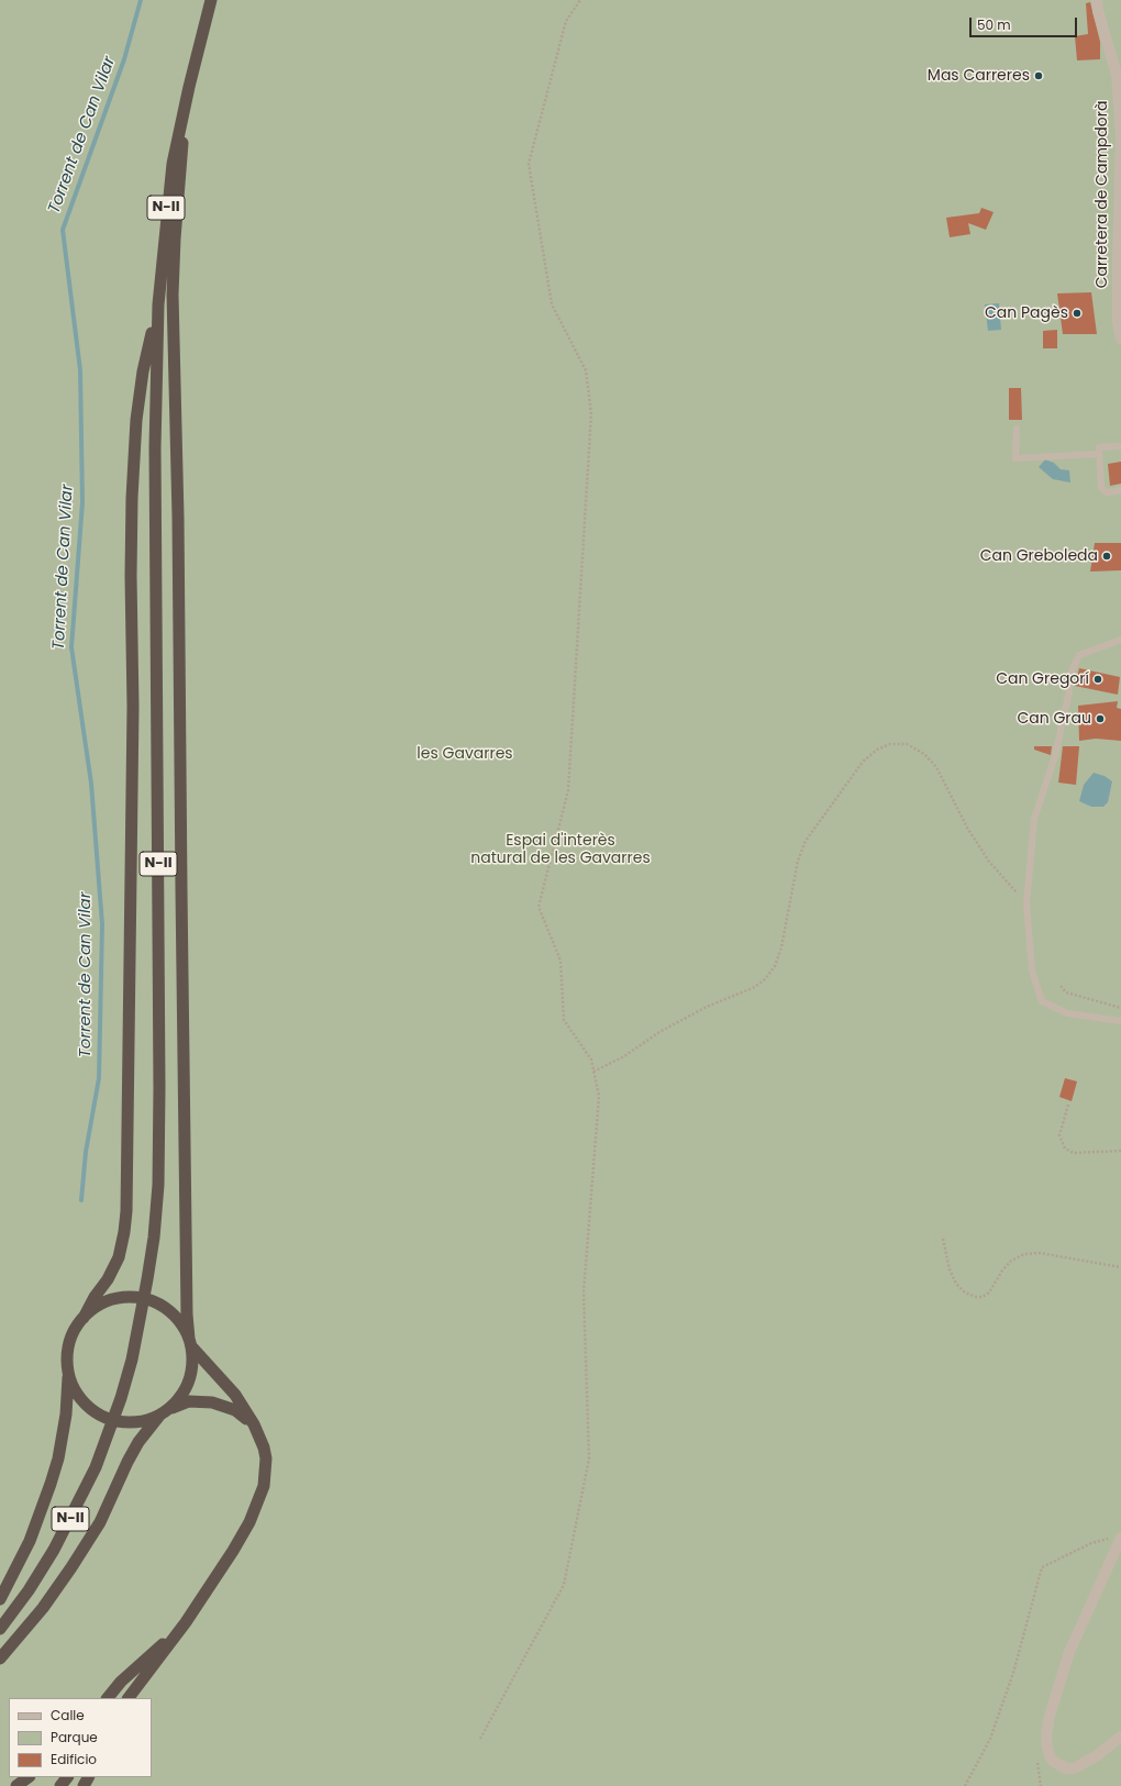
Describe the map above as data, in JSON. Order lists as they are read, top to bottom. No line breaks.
{"streets":{"highway":["N-II"],"street":["Carretera de Campdorà"]},"water":["Torrent de Can Vilar"],"parks":["les Gavarres","Espai d'interès natural de les Gavarres"],"places":["Mas Carreres","Can Pagès","Can Greboleda","Can Gregorí","Can Grau"],"legend":["Calle","Parque","Edificio"],"scale_bar":"50 m"}
